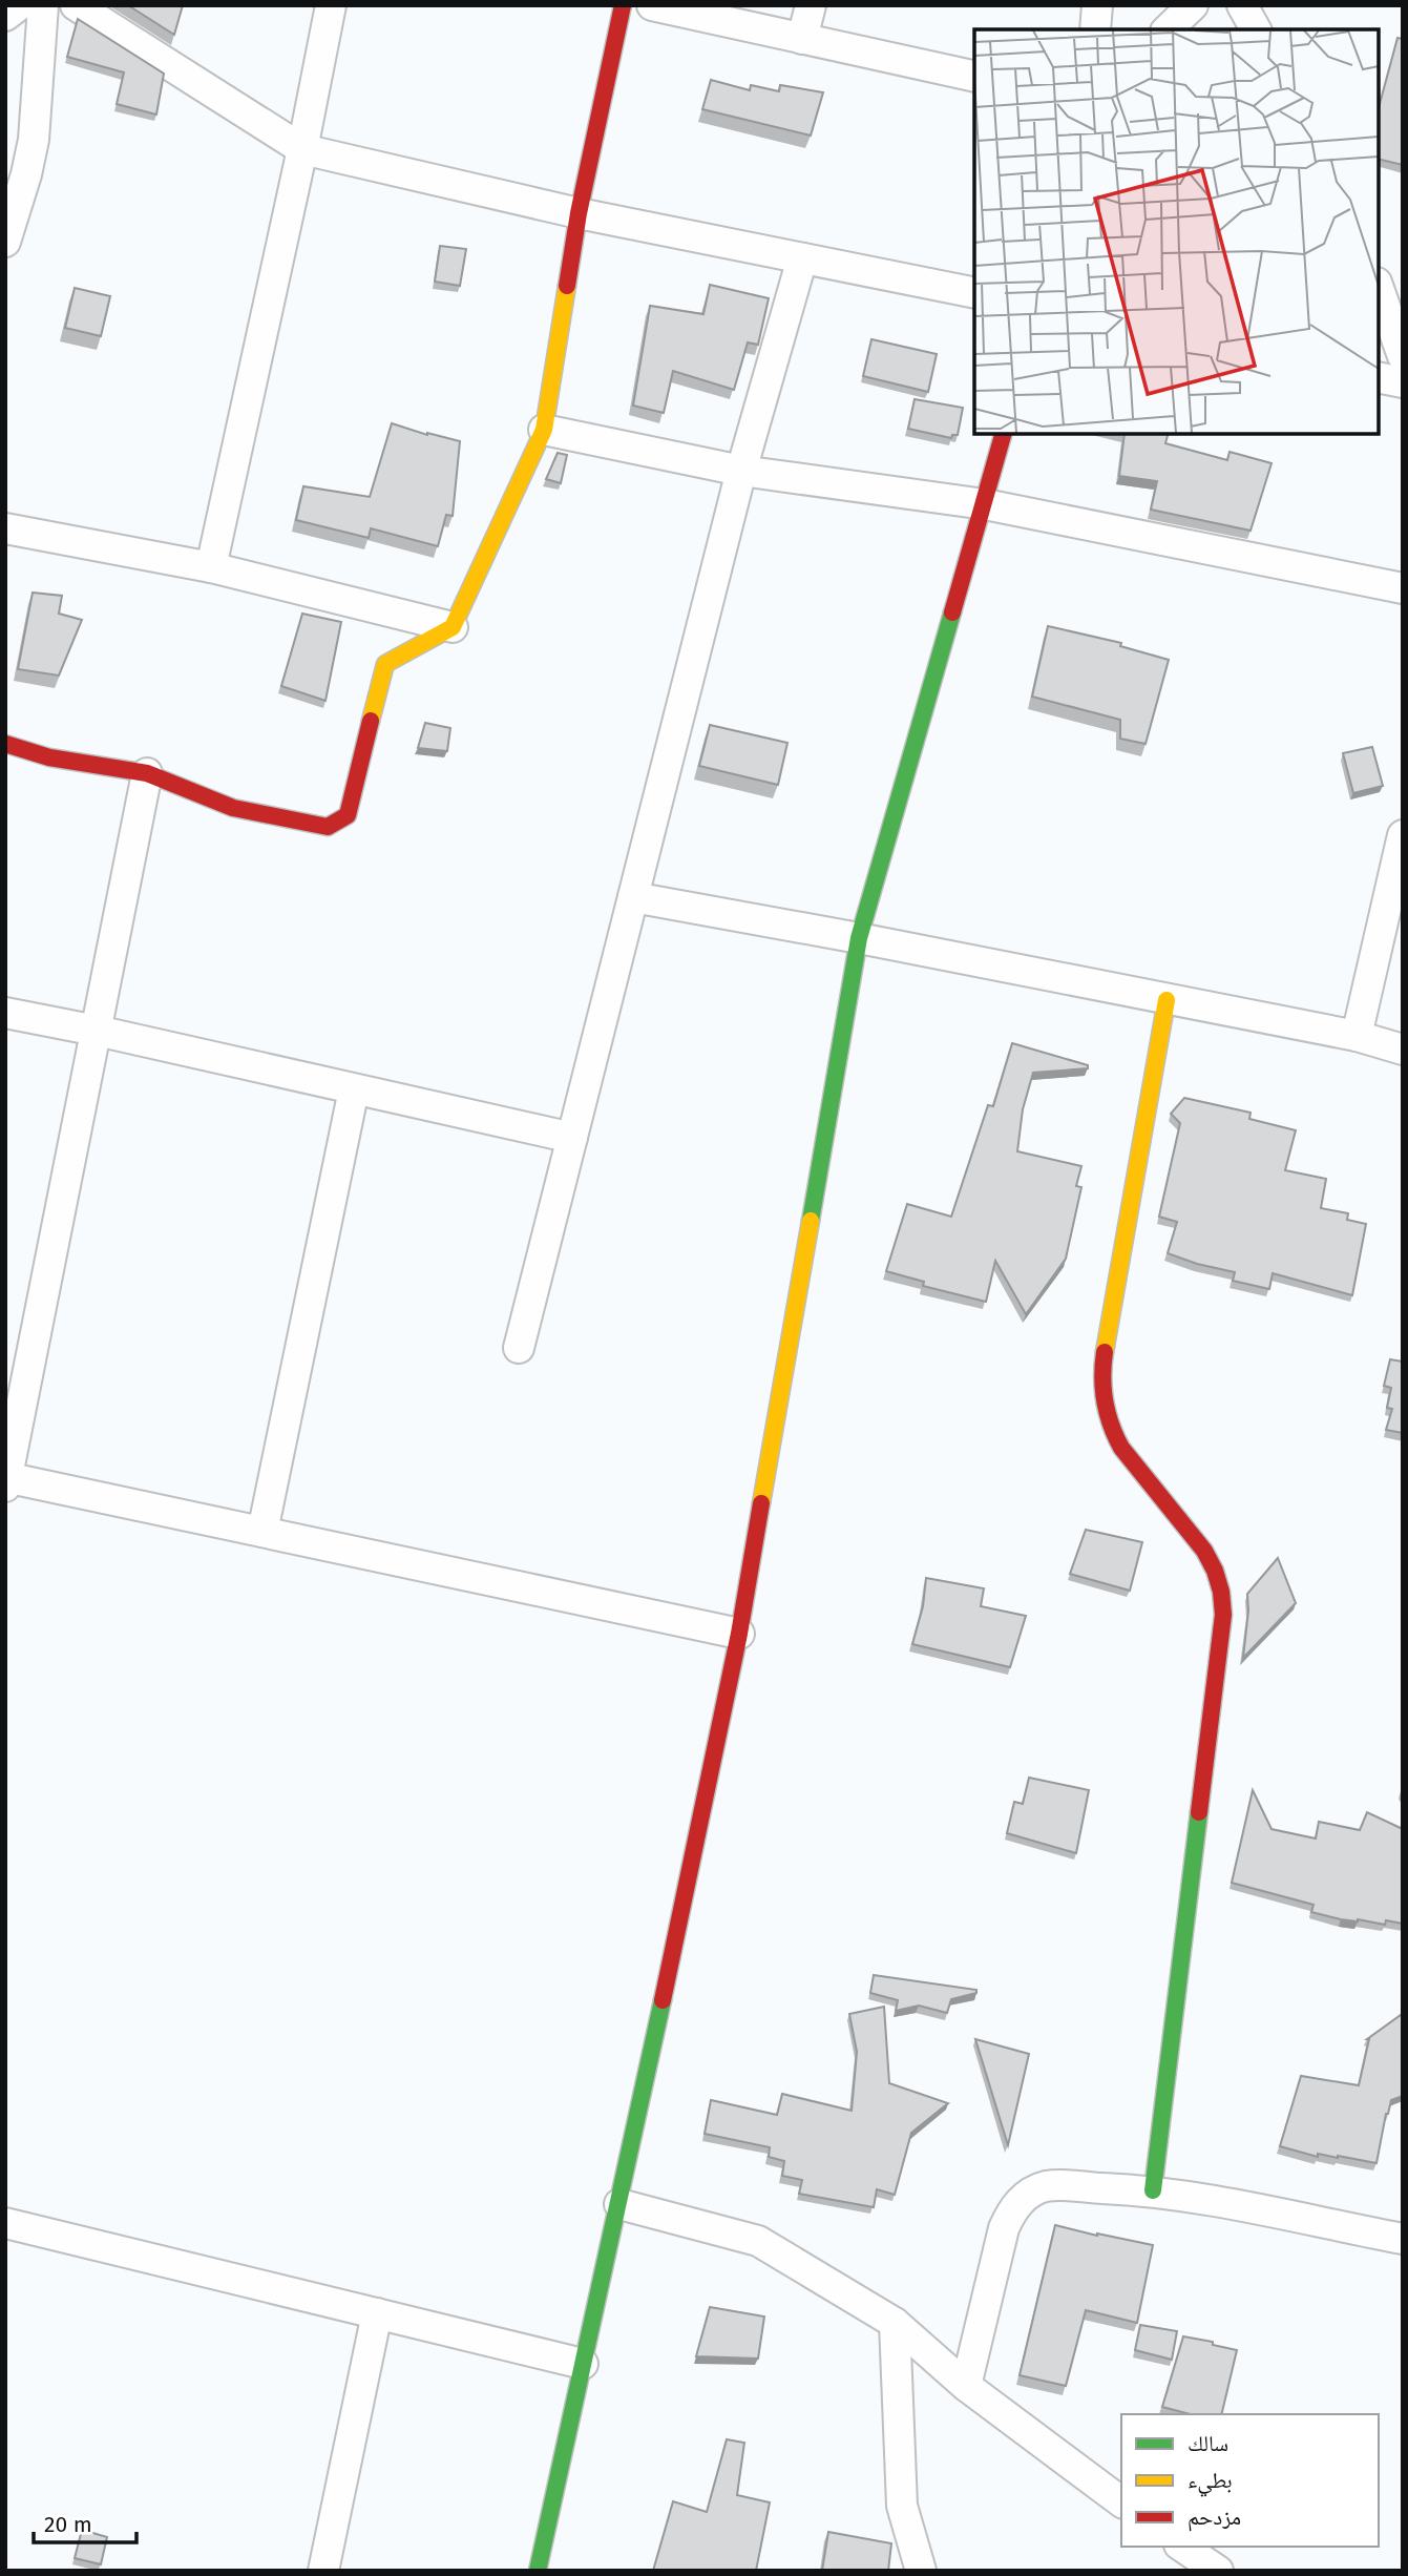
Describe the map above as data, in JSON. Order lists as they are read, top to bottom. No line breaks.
{"legend":["سالك","بطيء","مزدحم"],"scale_bar":"20 m"}
